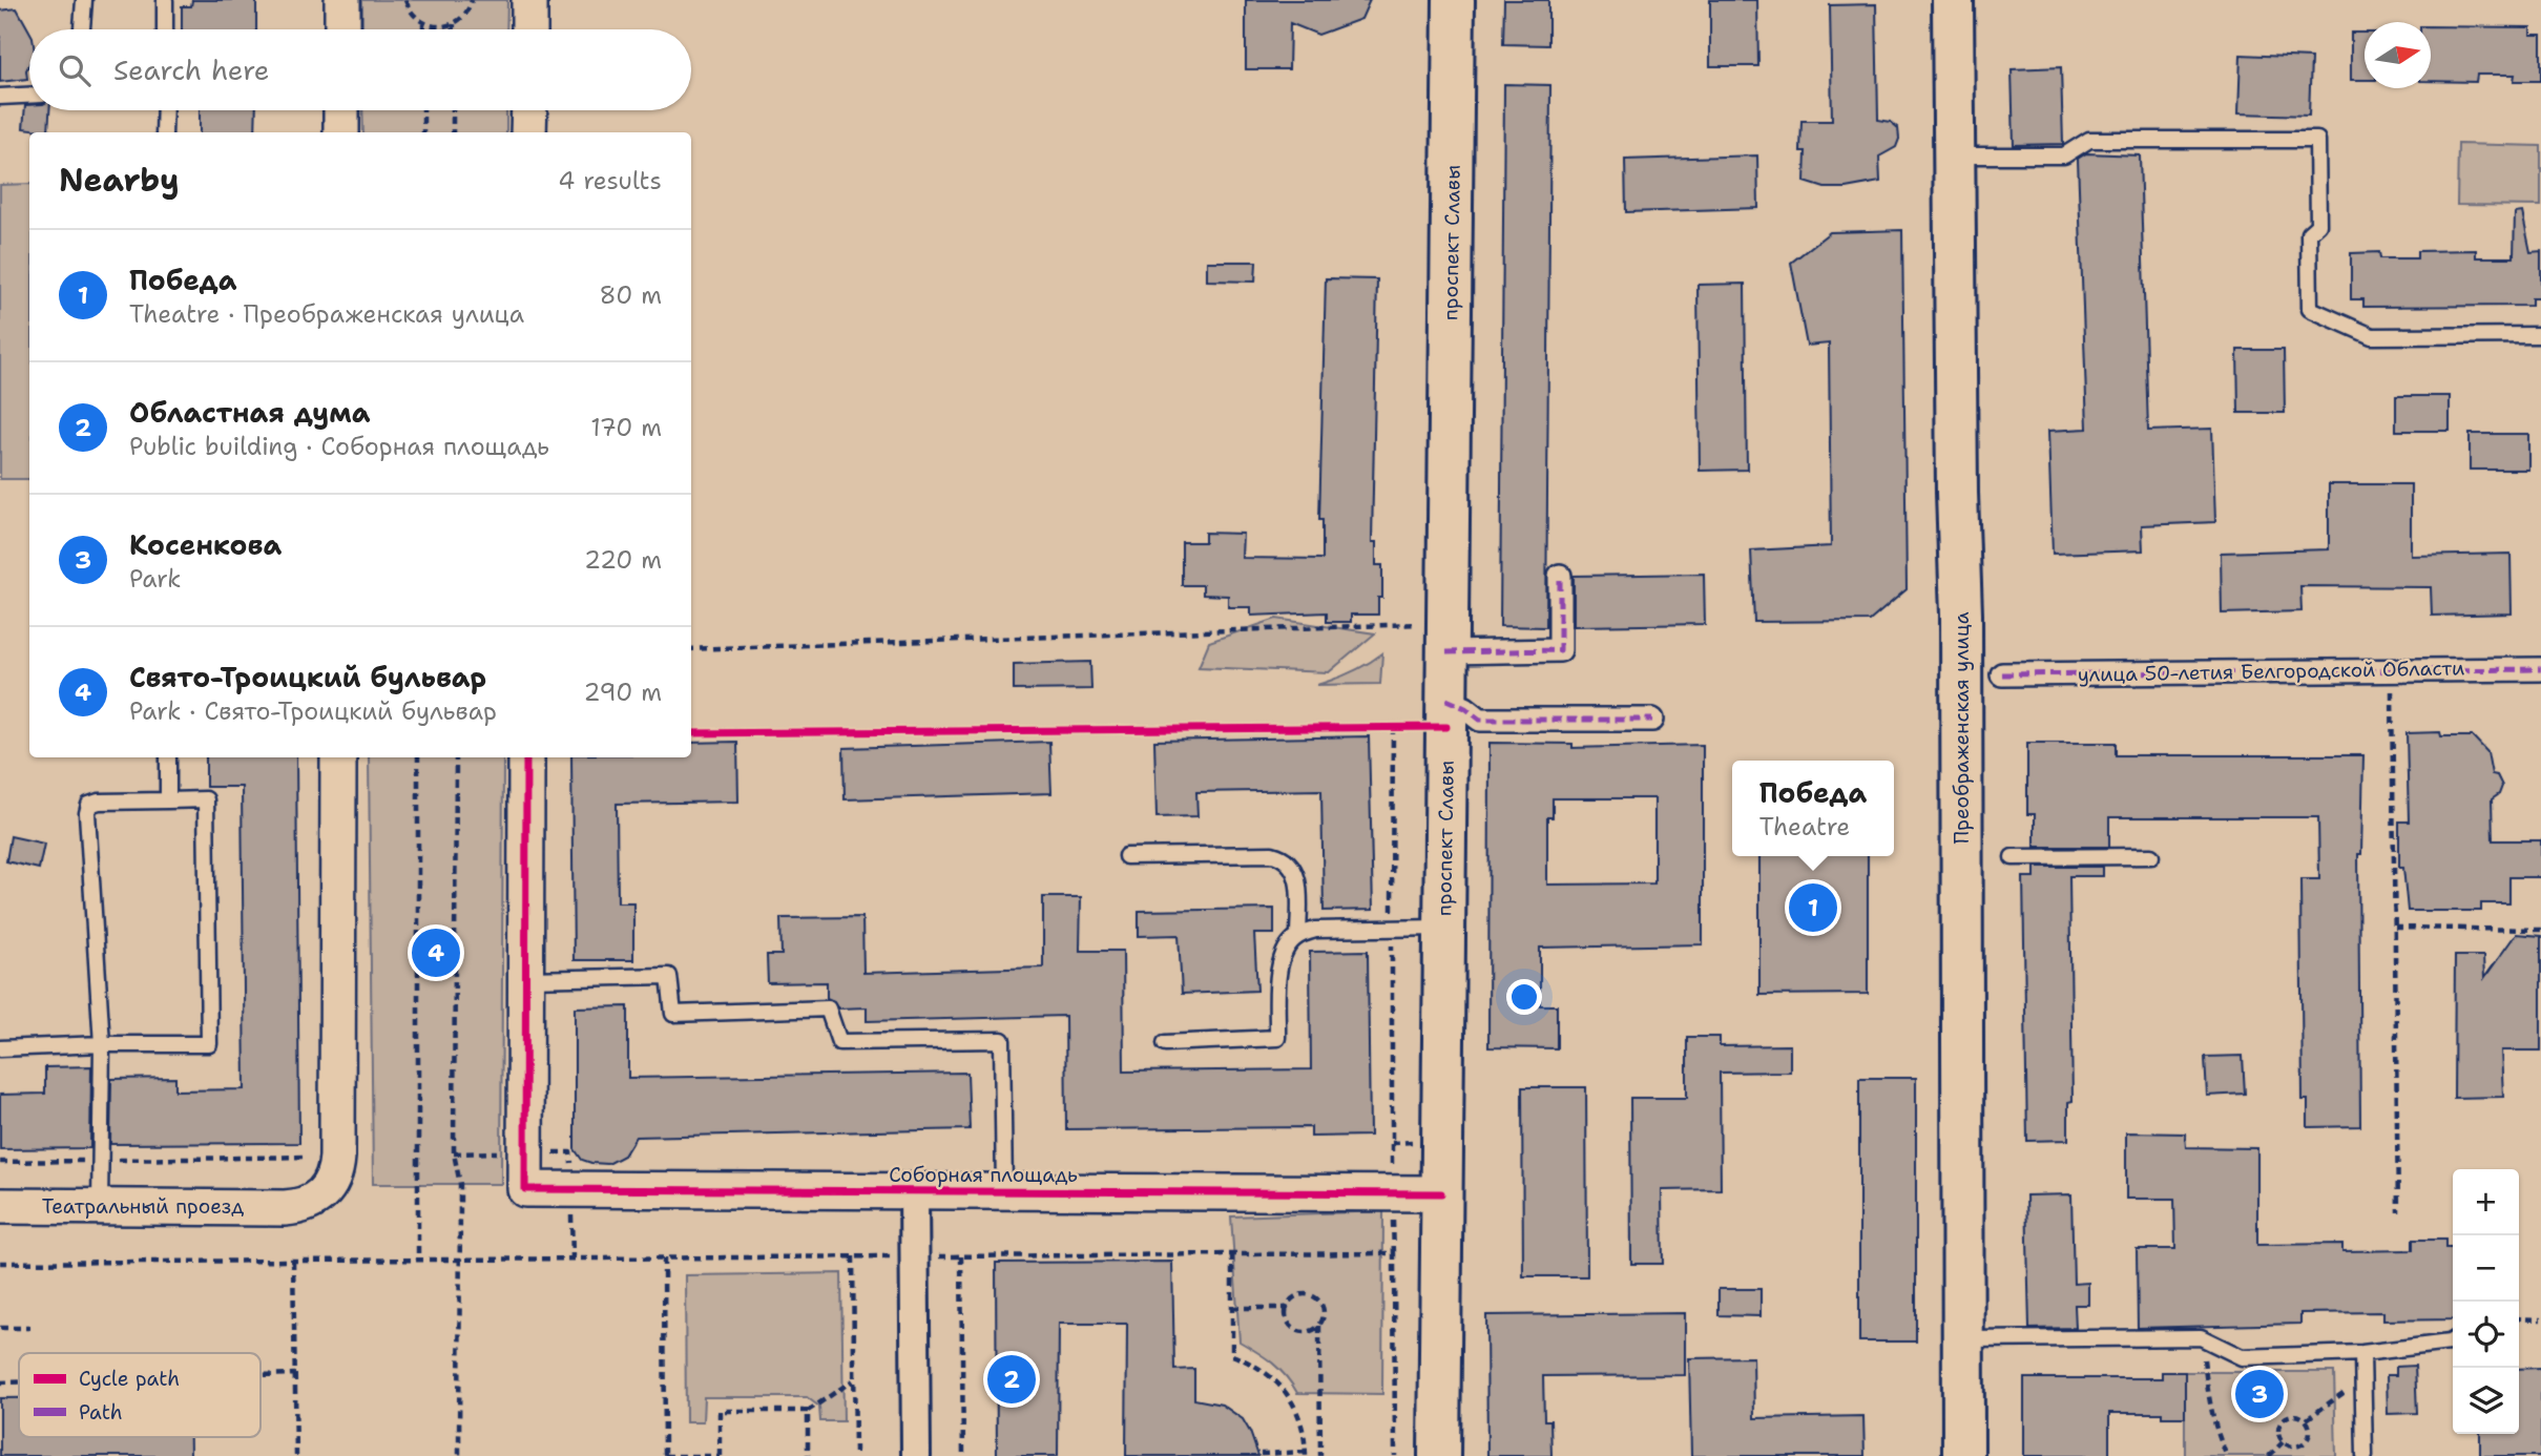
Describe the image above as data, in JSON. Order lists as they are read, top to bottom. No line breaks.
{"streets":{"main road":["проспект Славы","Преображенская улица"],"street":["улица 50-летия Белгородской Области","Соборная площадь","Театральный проезд"]},"crossings":[["проспект Славы","Соборная площадь"]],"legend":["Cycle path","Path"],"north":"right","page":{"search":"Search here","heading":["Nearby","4 results"],"list":[{"mark":"1","name":"Победа","note":"Theatre · Преображенская улица","value":"80 m"},{"mark":"2","name":"Областная дума","note":"Public building · Соборная площадь","value":"170 m"},{"mark":"3","name":"Косенкова","note":"Park","value":"220 m"},{"mark":"4","name":"Свято-Троицкий бульвар","note":"Park · Свято-Троицкий бульвар","value":"290 m"}],"popup":["Победа","Theatre"],"pins":["1","4","2","3"],"map_buttons":["+","−"]}}
